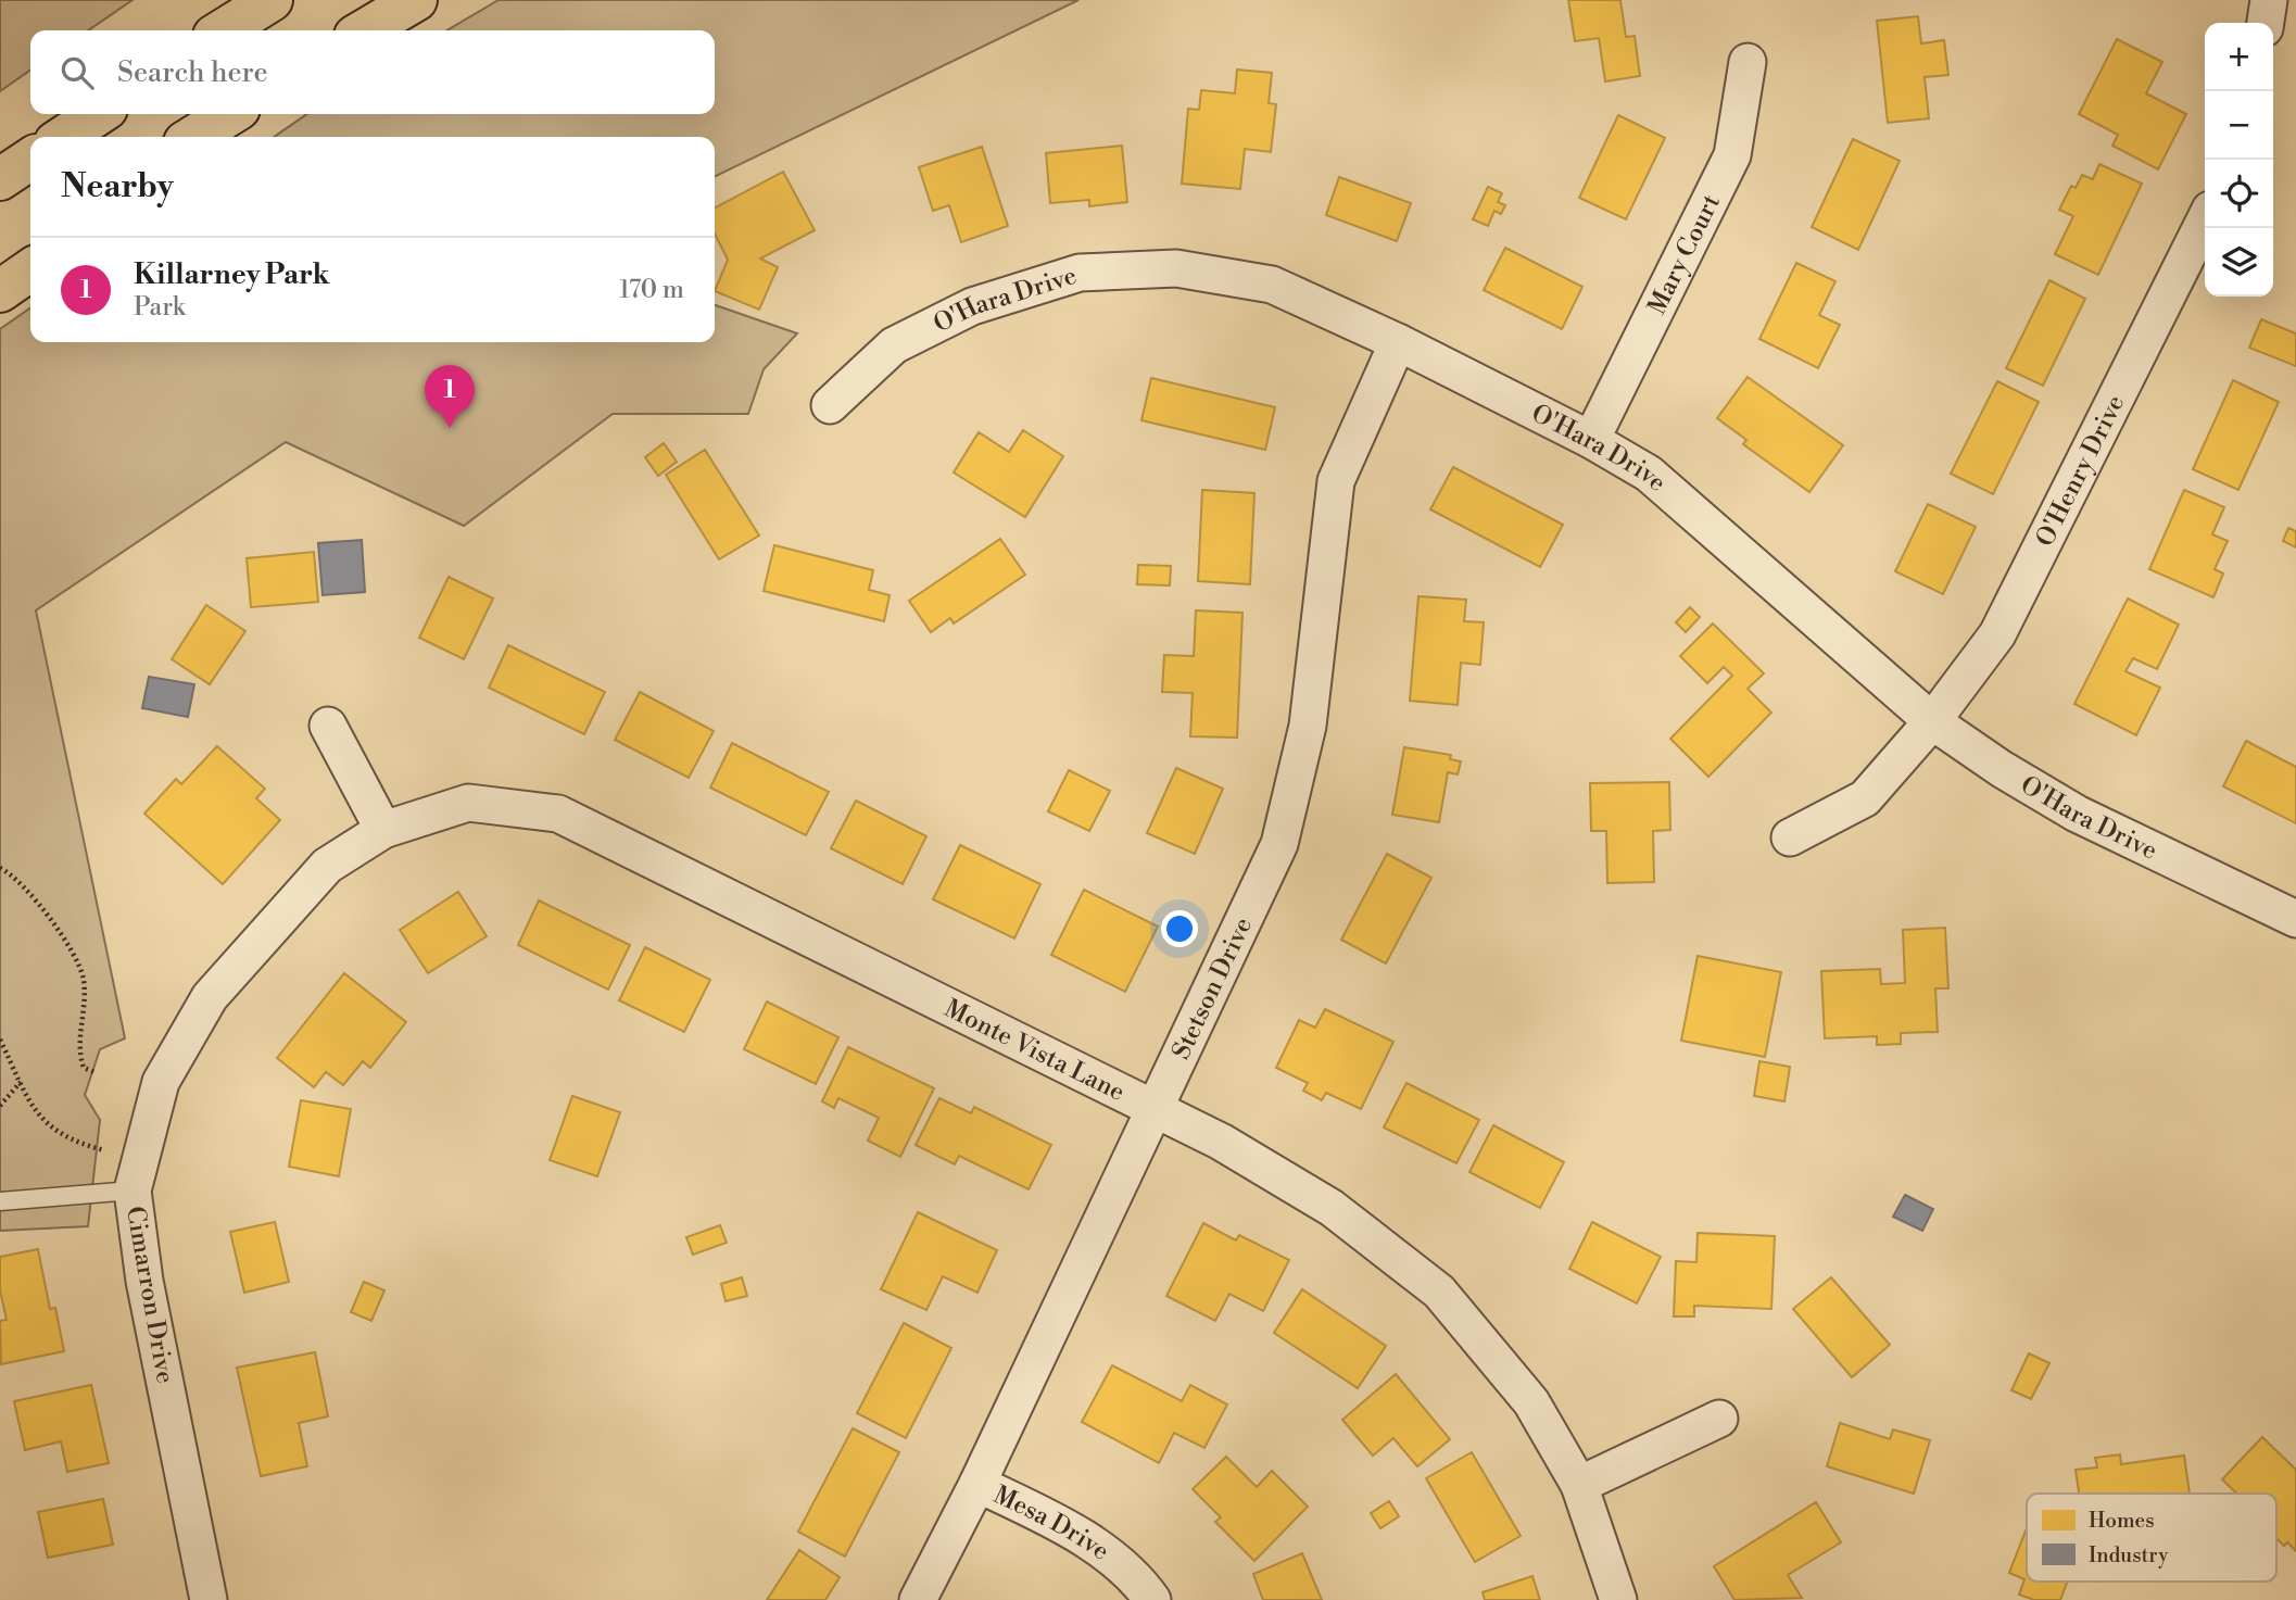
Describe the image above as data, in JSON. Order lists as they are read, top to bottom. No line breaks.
{"streets":{"street":["Mary Court","O'Hara Drive","O'Henry Drive","Stetson Drive","Monte Vista Lane","Cimarron Drive","Mesa Drive"]},"crossings":[["Mary Court","O'Hara Drive"],["O'Hara Drive","O'Henry Drive"],["O'Hara Drive","Stetson Drive"],["Stetson Drive","Monte Vista Lane"],["Stetson Drive","Mesa Drive"],["Monte Vista Lane","Cimarron Drive"]],"legend":["Homes","Industry"],"page":{"map_buttons":["+","−"],"search":"Search here","heading":"Nearby","list":[{"mark":"1","name":"Killarney Park","note":"Park","value":"170 m"}],"pins":"1"}}
